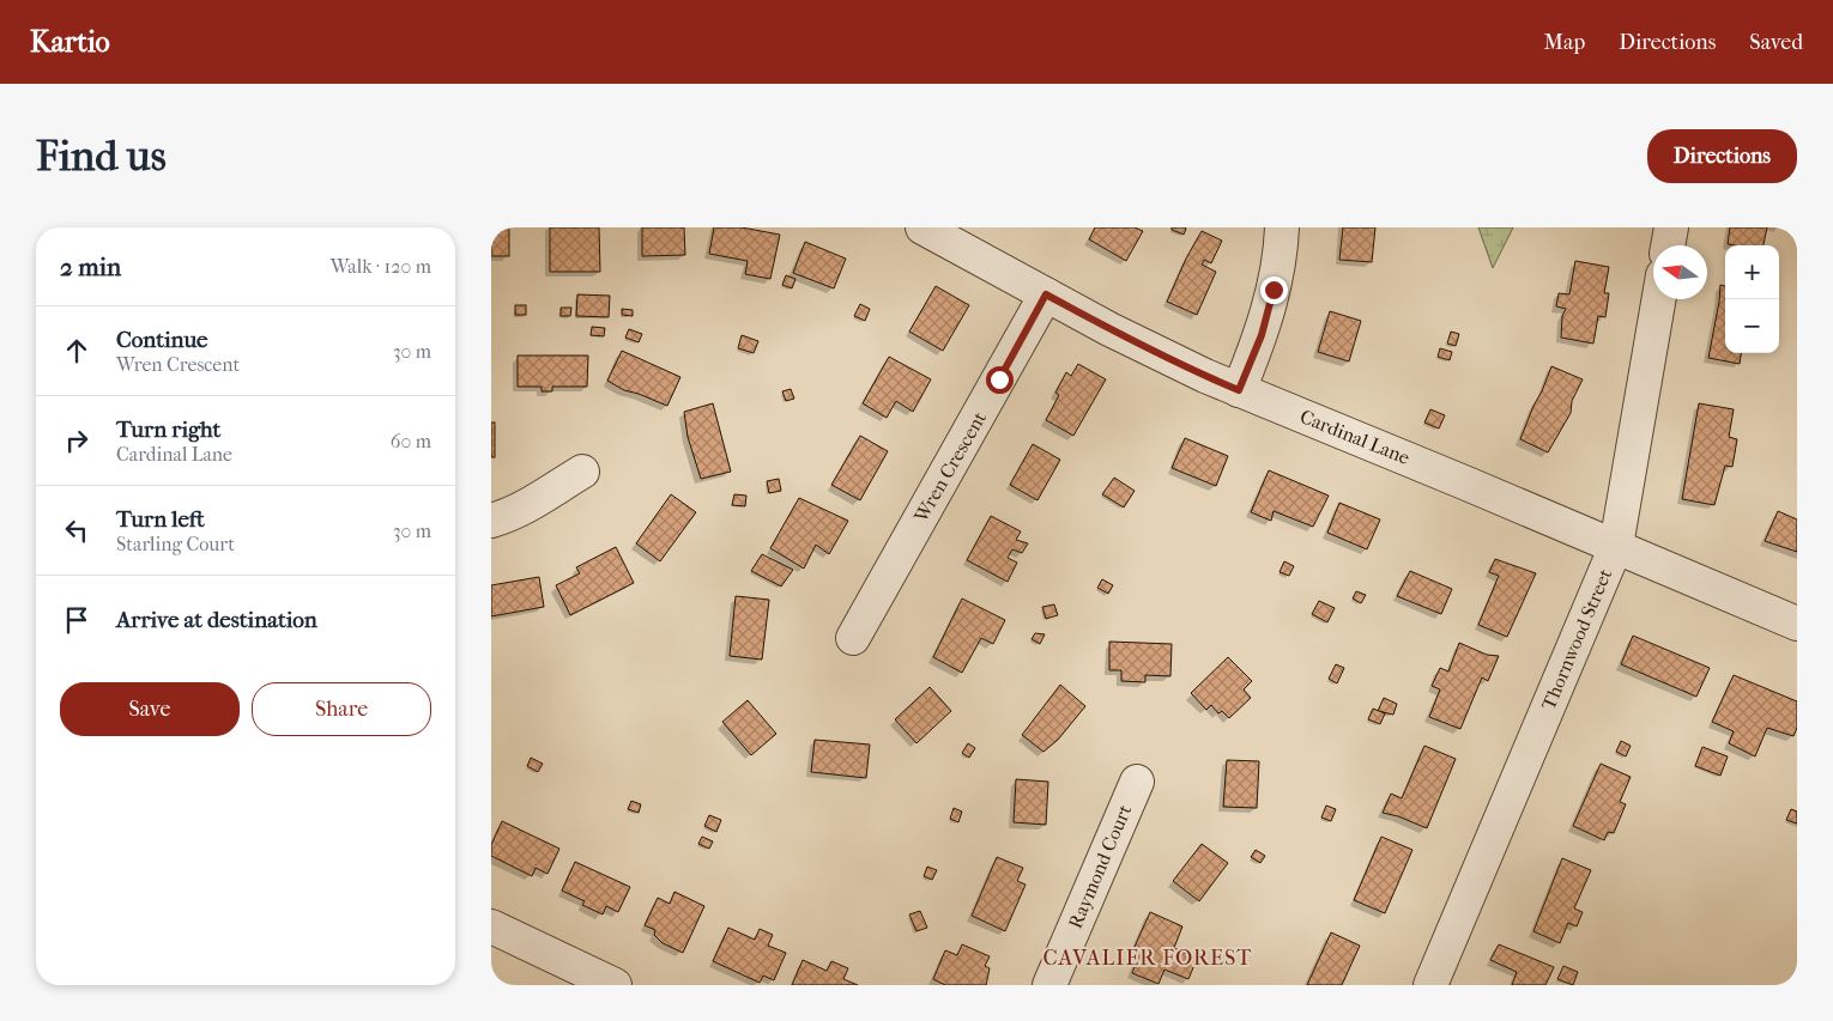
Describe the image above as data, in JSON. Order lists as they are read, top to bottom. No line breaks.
{"streets":{"street":["Cardinal Lane","Wren Crescent","Thornwood Street","Raymond Court"]},"crossings":[["Cardinal Lane","Wren Crescent"],["Cardinal Lane","Thornwood Street"]],"districts":["CAVALIER FOREST"],"north":"left","page":{"header":"Kartio","nav":["Map","Directions","Saved"],"buttons":["Directions",["Save","Share"]],"title":"Find us","heading":["2 min","Walk · 120 m"],"map_buttons":["+","−"],"list":[["Continue","Wren Crescent","30 m"],["Turn right","Cardinal Lane","60 m"],["Turn left","Starling Court","30 m"],"Arrive at destination"]}}
